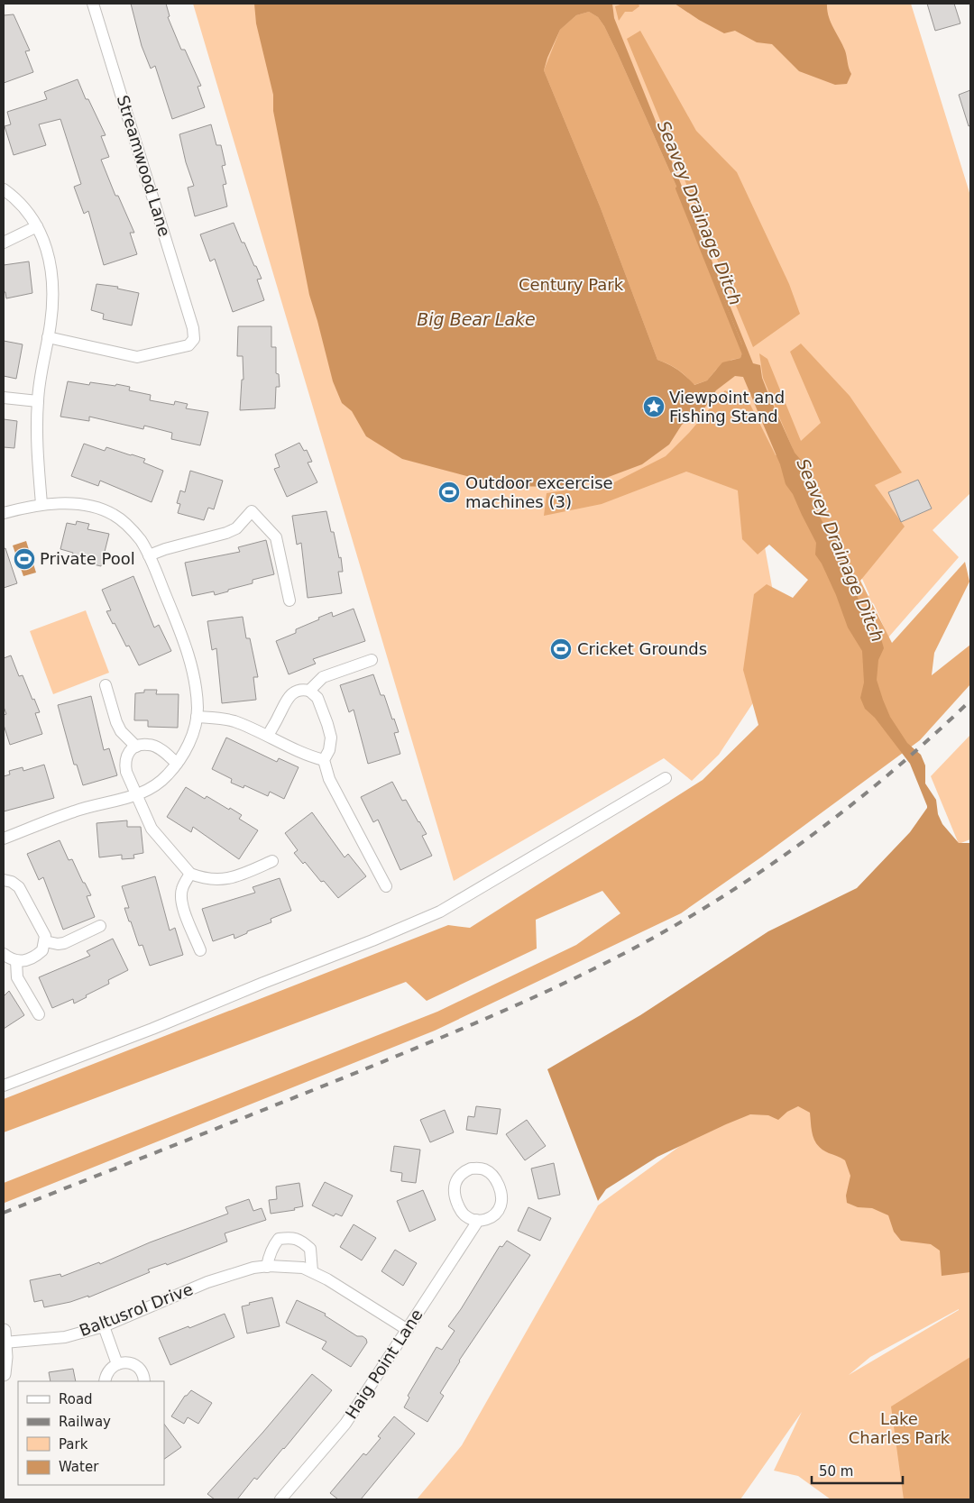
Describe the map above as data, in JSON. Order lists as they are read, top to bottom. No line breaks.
{"streets":{"street":["Streamwood Lane","Baltusrol Drive","Haig Point Lane"]},"crossings":[["Baltusrol Drive","Haig Point Lane"]],"water":["Seavey Drainage Ditch","Big Bear Lake"],"parks":["Century Park","Lake Charles Park"],"places":{"place":["Viewpoint and Fishing Stand"],"sports":["Outdoor excercise machines (3)","Private Pool","Cricket Grounds"]},"legend":["Road","Railway","Park","Water"],"scale_bar":"50 m"}
